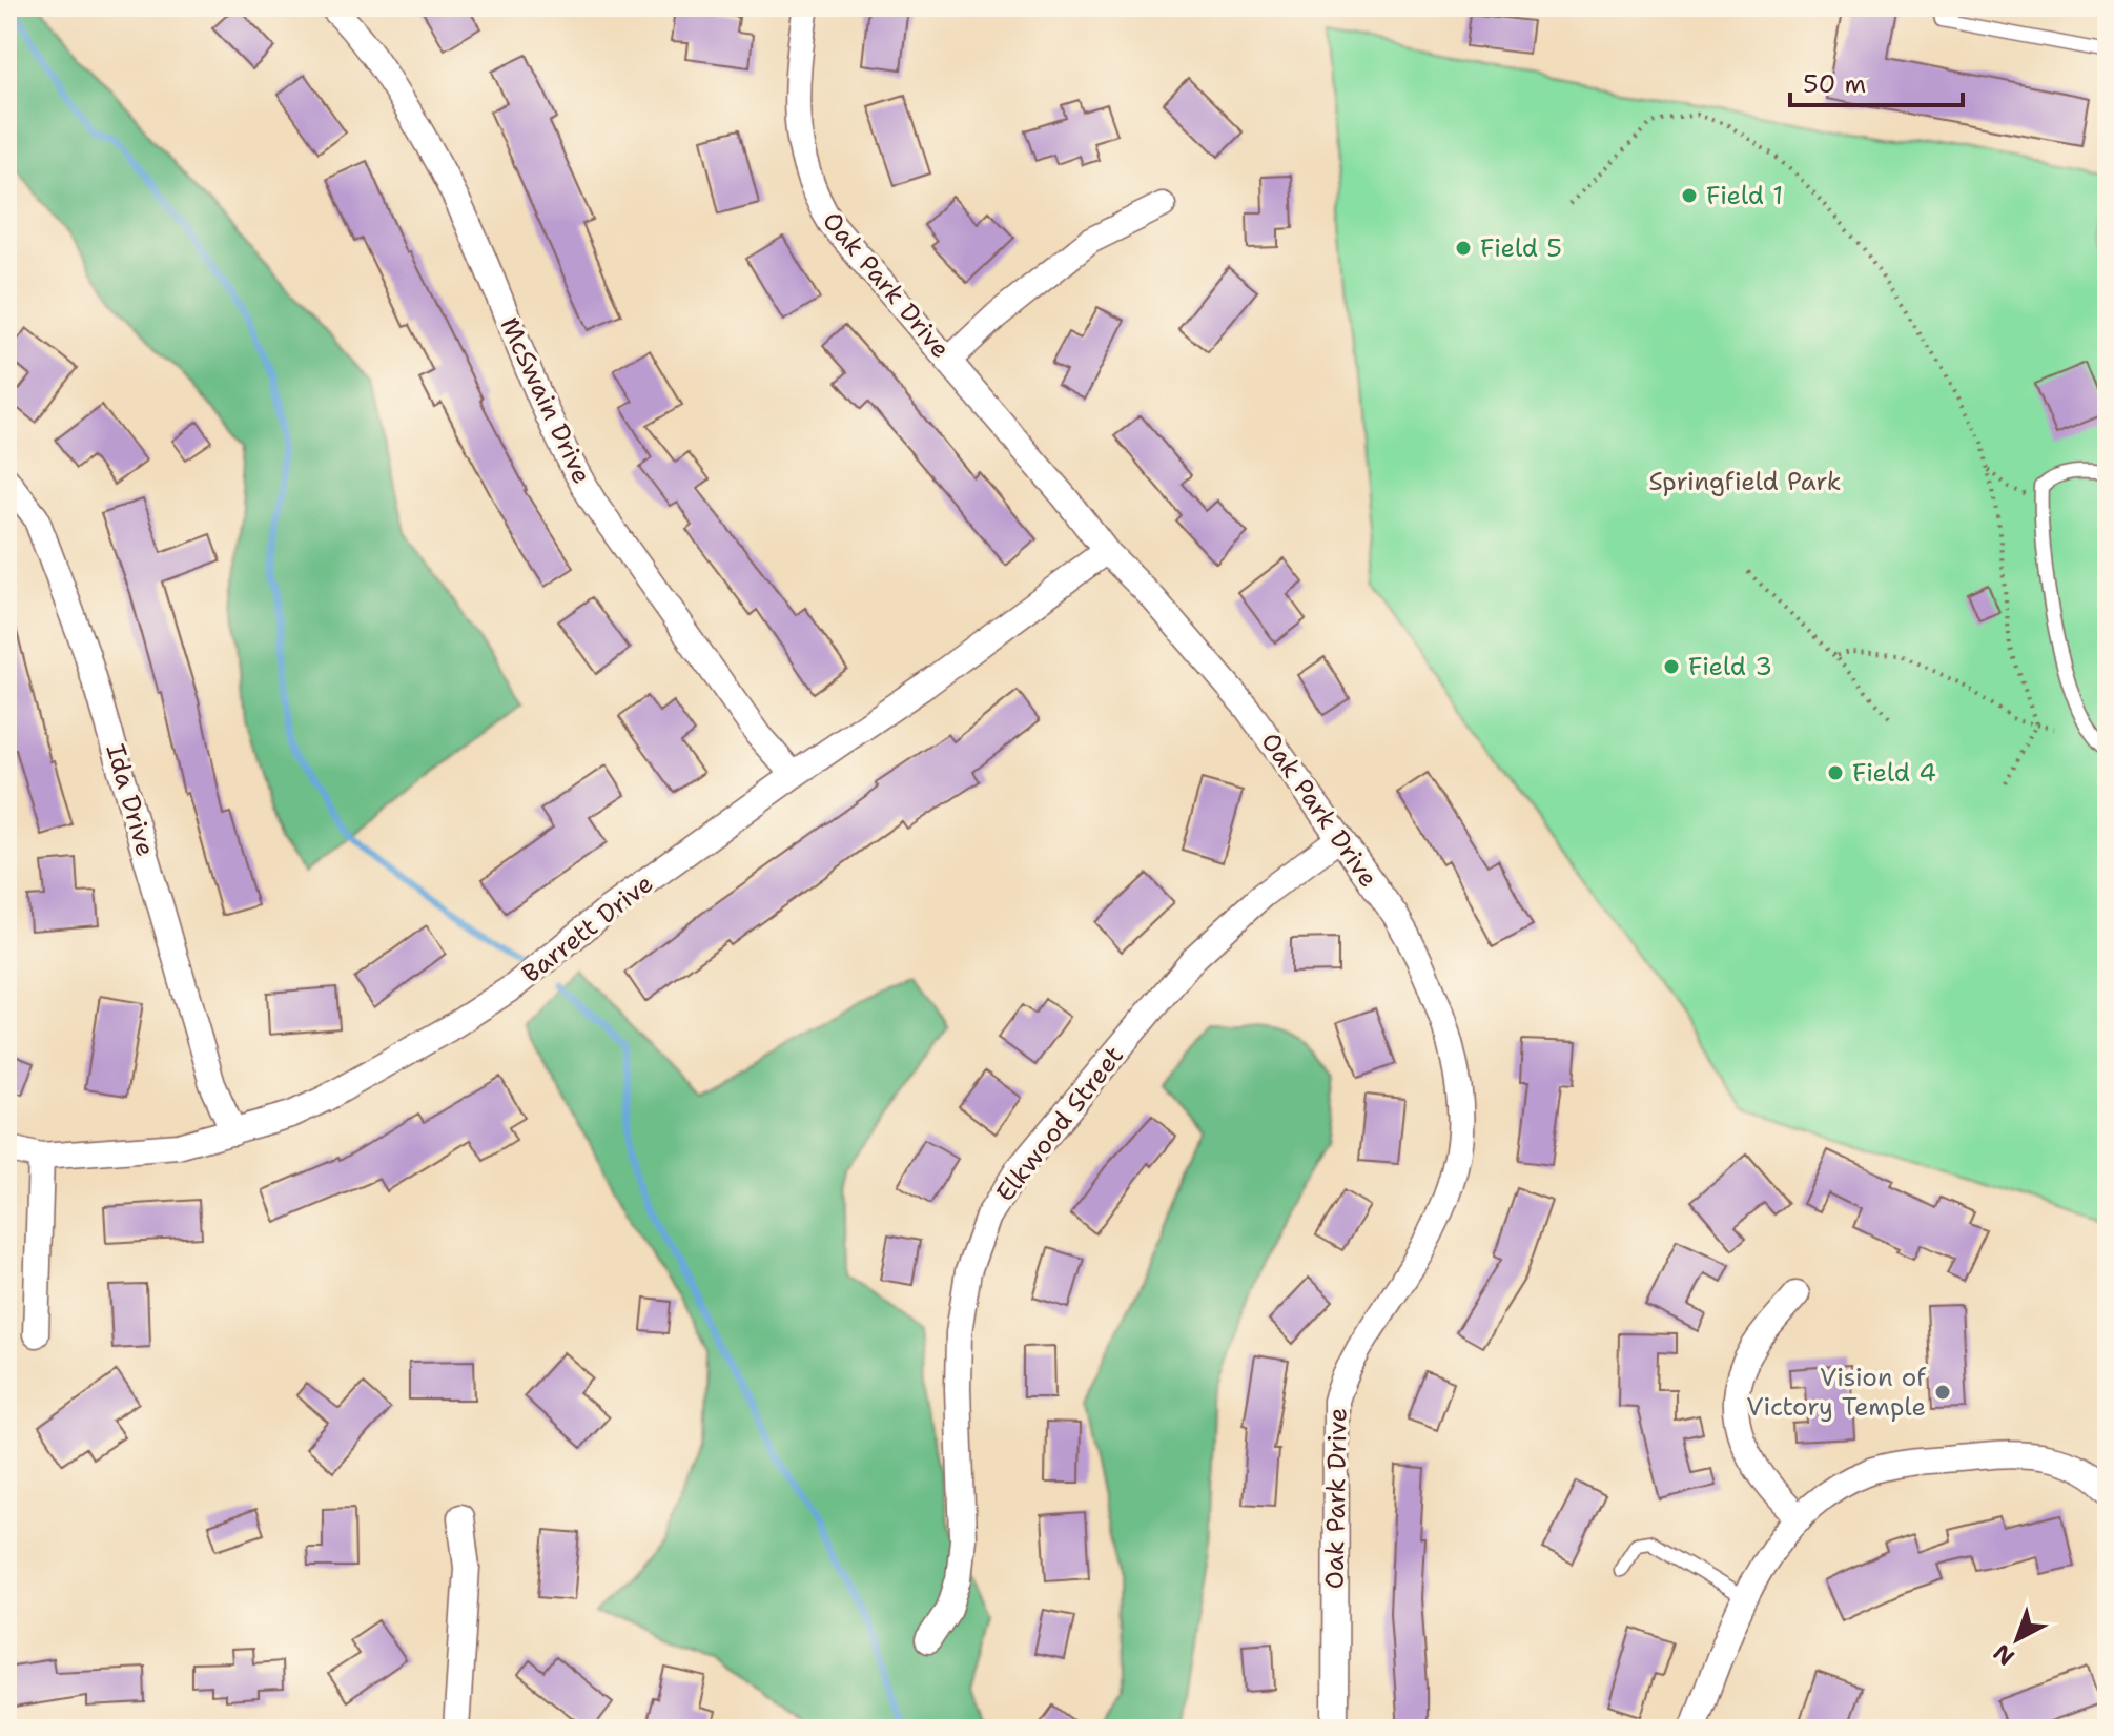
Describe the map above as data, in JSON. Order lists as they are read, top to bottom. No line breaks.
{"streets":{"street":["Oak Park Drive","McSwain Drive","Ida Drive","Barrett Drive","Elkwood Street"]},"crossings":[["Oak Park Drive","Barrett Drive"],["Oak Park Drive","Elkwood Street"],["McSwain Drive","Barrett Drive"],["Ida Drive","Barrett Drive"]],"parks":["Springfield Park"],"places":["Field 1","Field 5","Field 3","Field 4","Vision of Victory Temple"],"scale_bar":"50 m","north":"bottom left"}
